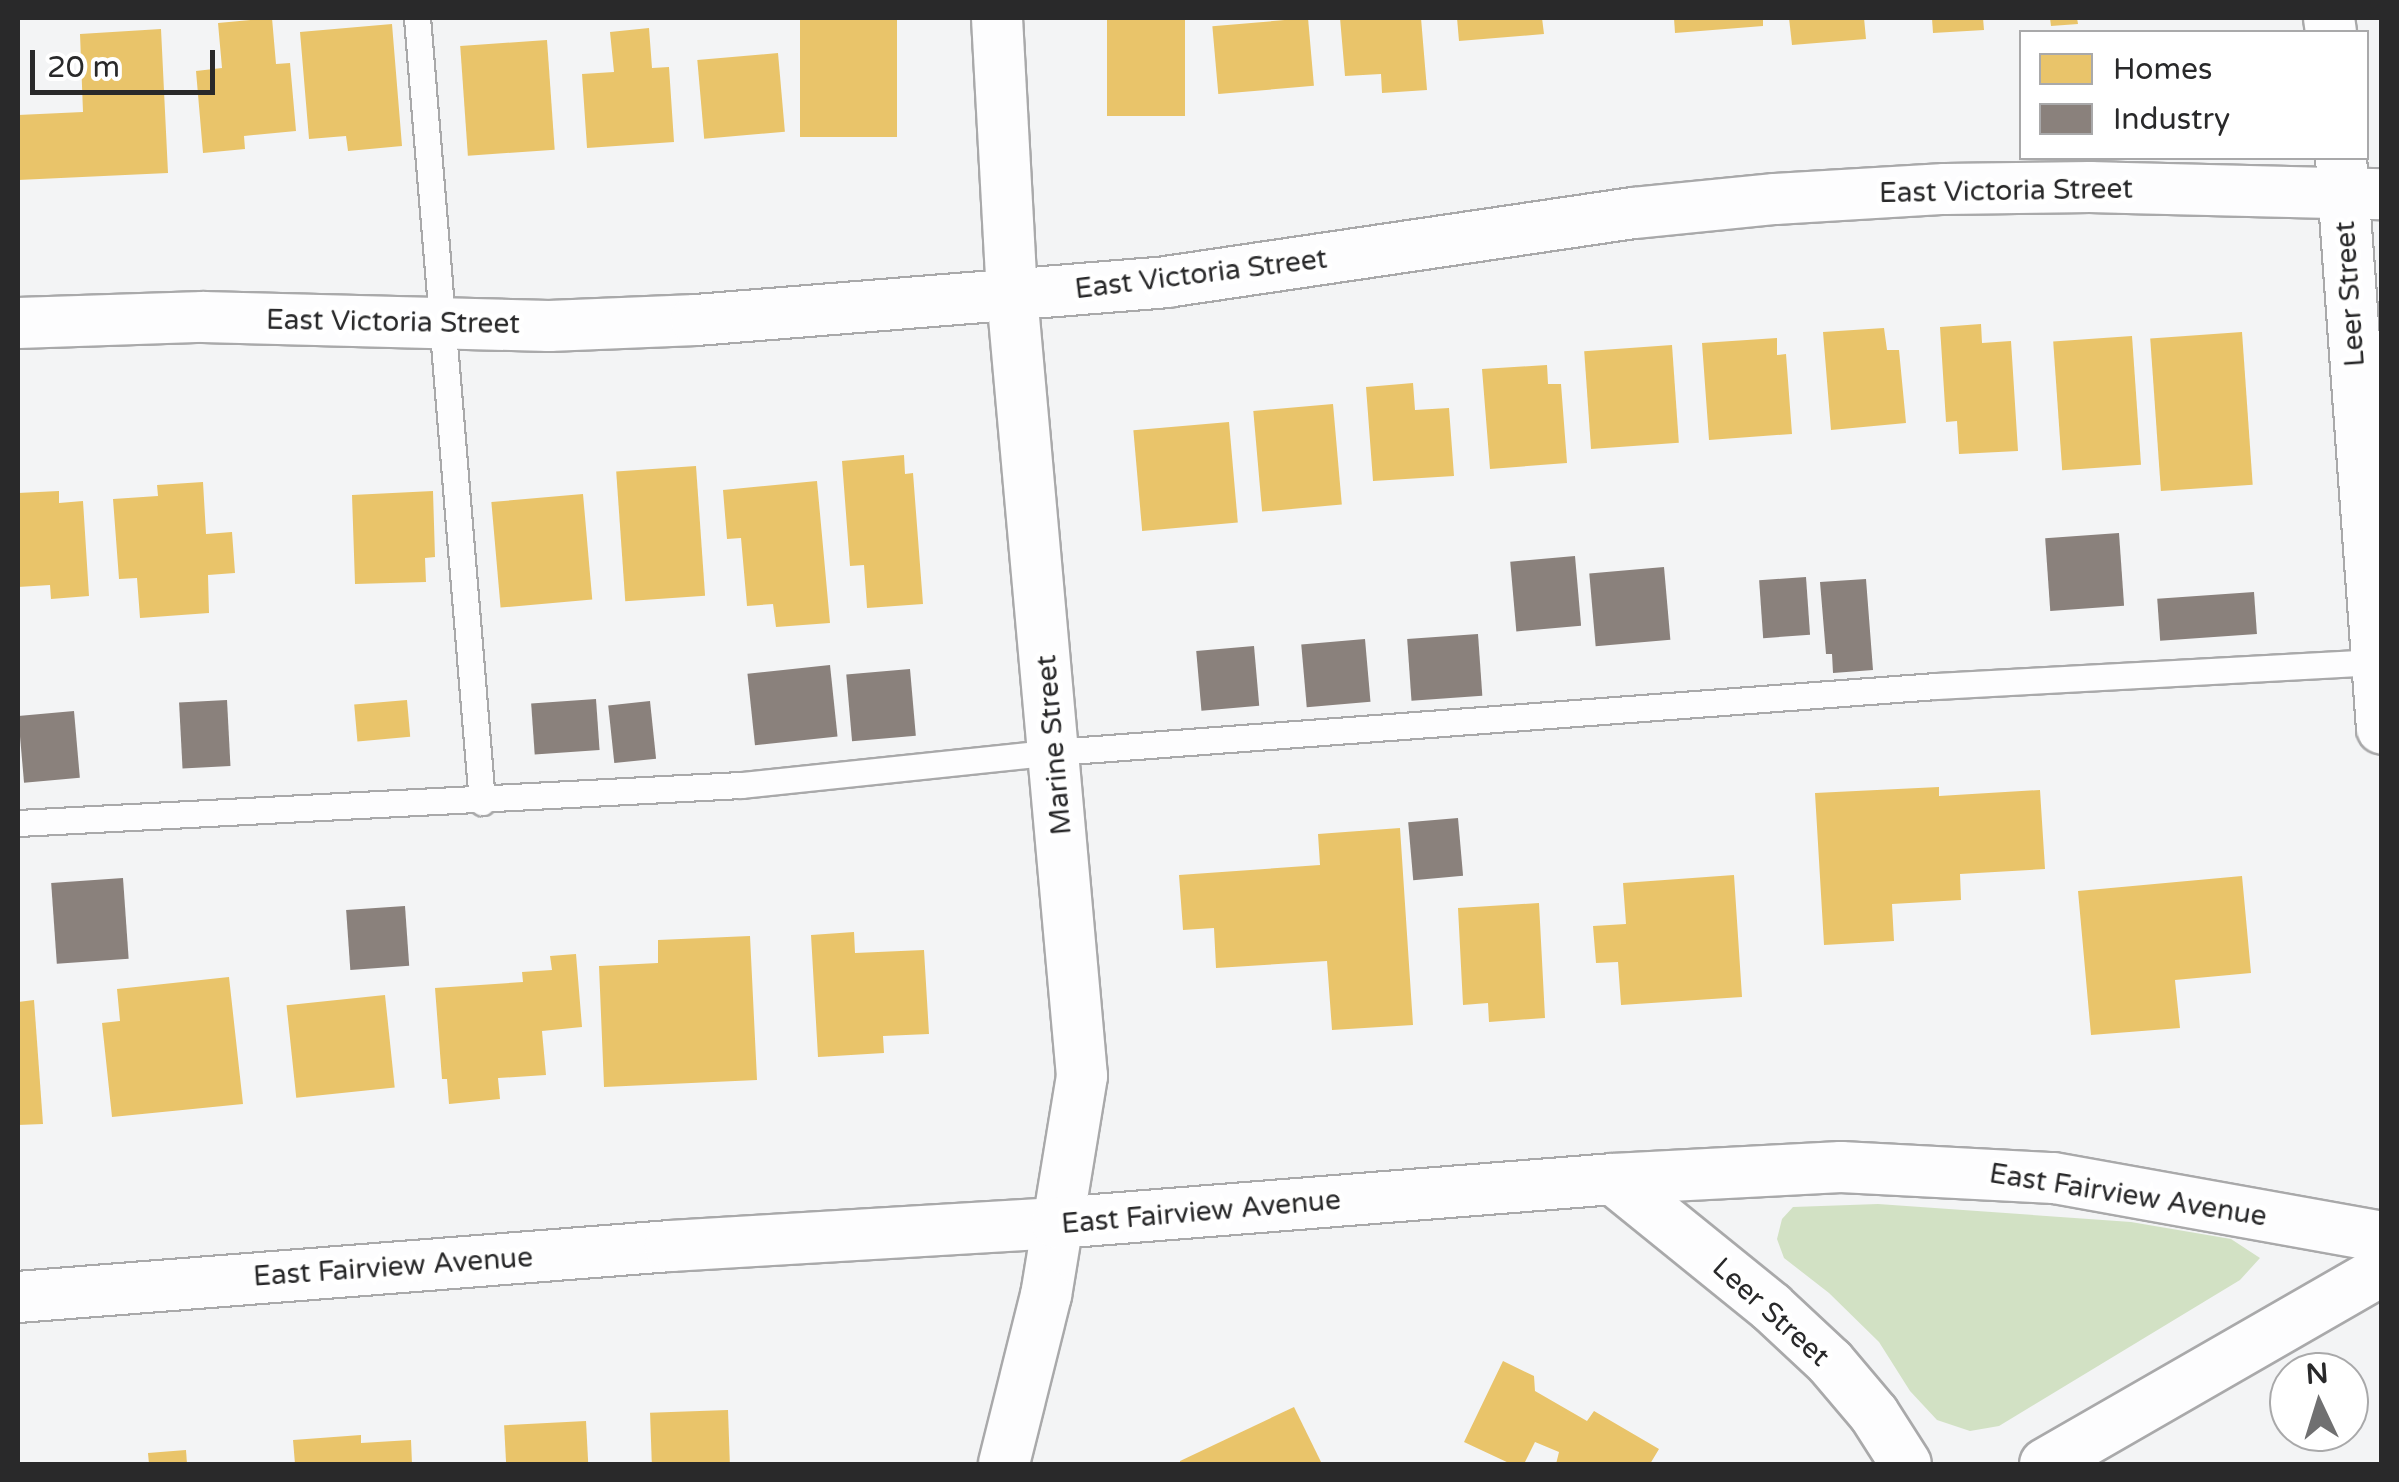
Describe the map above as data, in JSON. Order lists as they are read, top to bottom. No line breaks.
{"streets":{"street":["East Victoria Street","Leer Street","Marine Street","East Fairview Avenue"]},"crossings":[["East Victoria Street","Leer Street"],["East Victoria Street","Marine Street"],["Leer Street","East Fairview Avenue"],["Marine Street","East Fairview Avenue"]],"legend":["Homes","Industry"],"scale_bar":"20 m","north":"top"}
